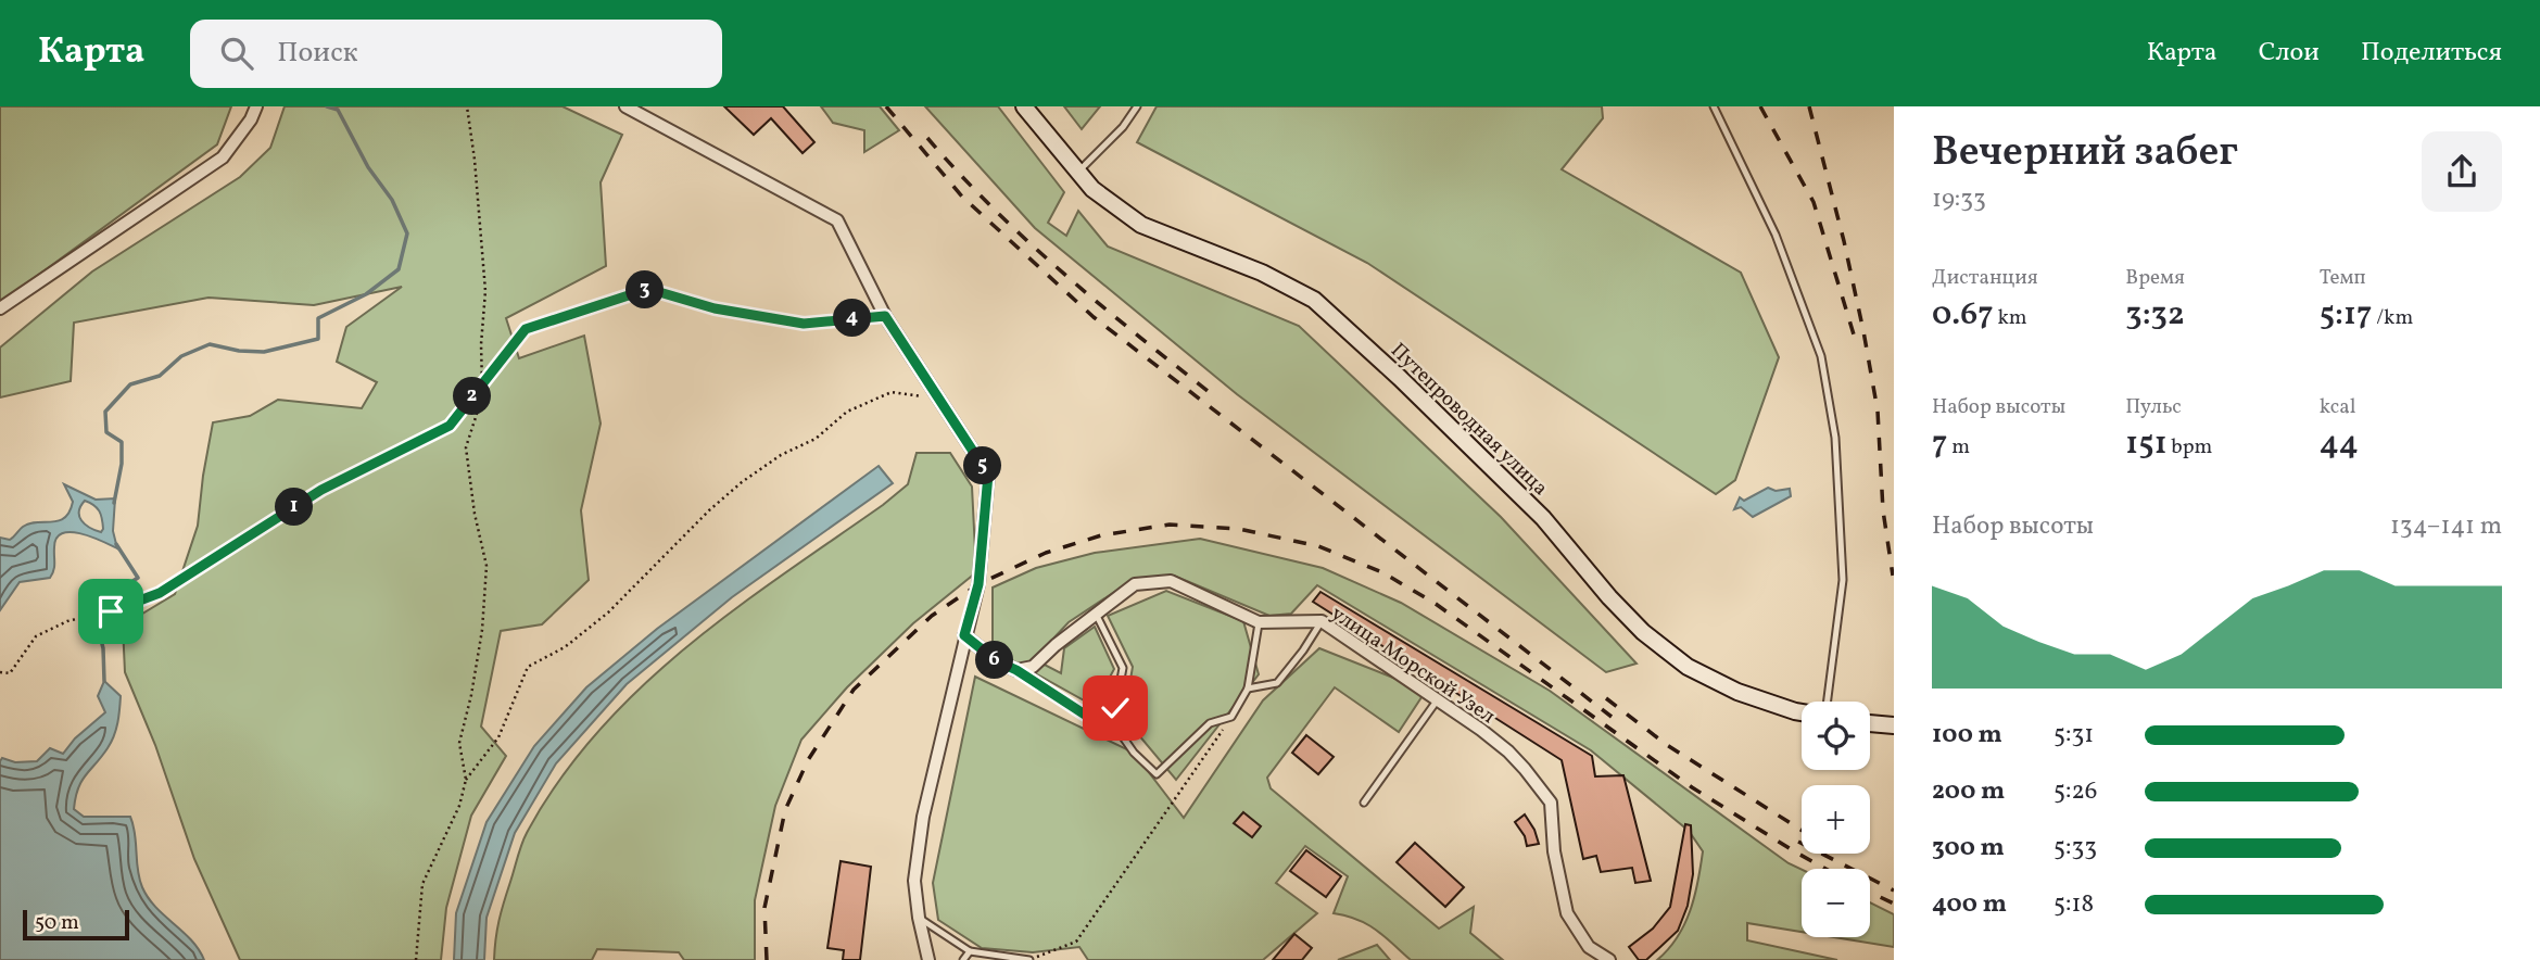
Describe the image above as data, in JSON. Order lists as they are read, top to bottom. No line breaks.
{"streets":{"main road":["Путепроводная улица"],"street":["улица Морской Узел"]},"scale_bar":"50 m","page":{"header":"Карта","search":"Поиск","nav":["Карта","Слои","Поделиться"],"heading":["Вечерний забег","19:33"],"stats":[["Дистанция","0.67 km"],["Время","3:32"],["Темп","5:17 /km"],["Набор высоты","7 m"],["Пульс","151 bpm"],["kcal","44"]],"pins":["3","4","2","5","1","6"],"chart":["Набор высоты","134–141 m"],"map_buttons":["+","−"],"list":[{"name":"100 m","note":"5:31"},{"name":"200 m","note":"5:26"},{"name":"300 m","note":"5:33"},{"name":"400 m","note":"5:18"}],"scale":"50 m"}}
